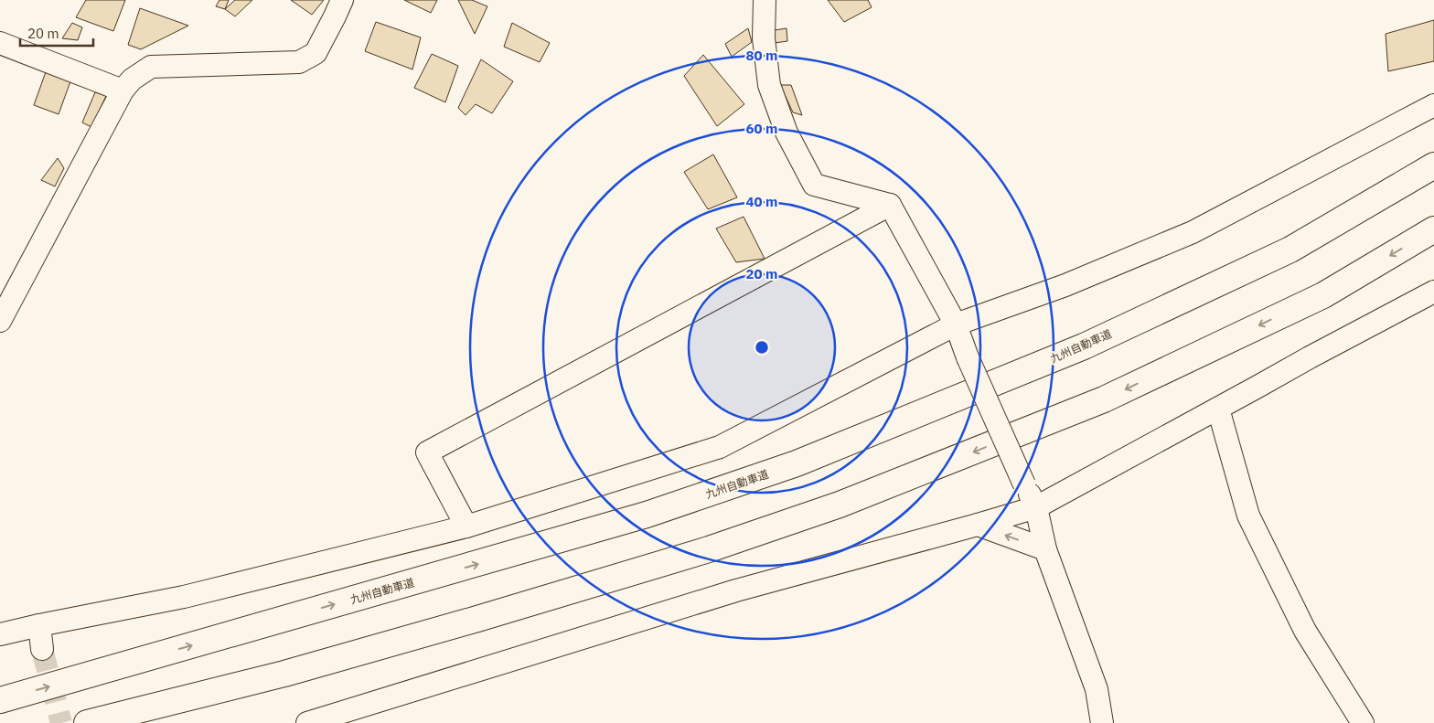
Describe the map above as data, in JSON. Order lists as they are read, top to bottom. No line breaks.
{"streets":{"highway":["九州自動車道"]},"scale_bar":"20 m","rings":["80 m","60 m","40 m","20 m"]}
